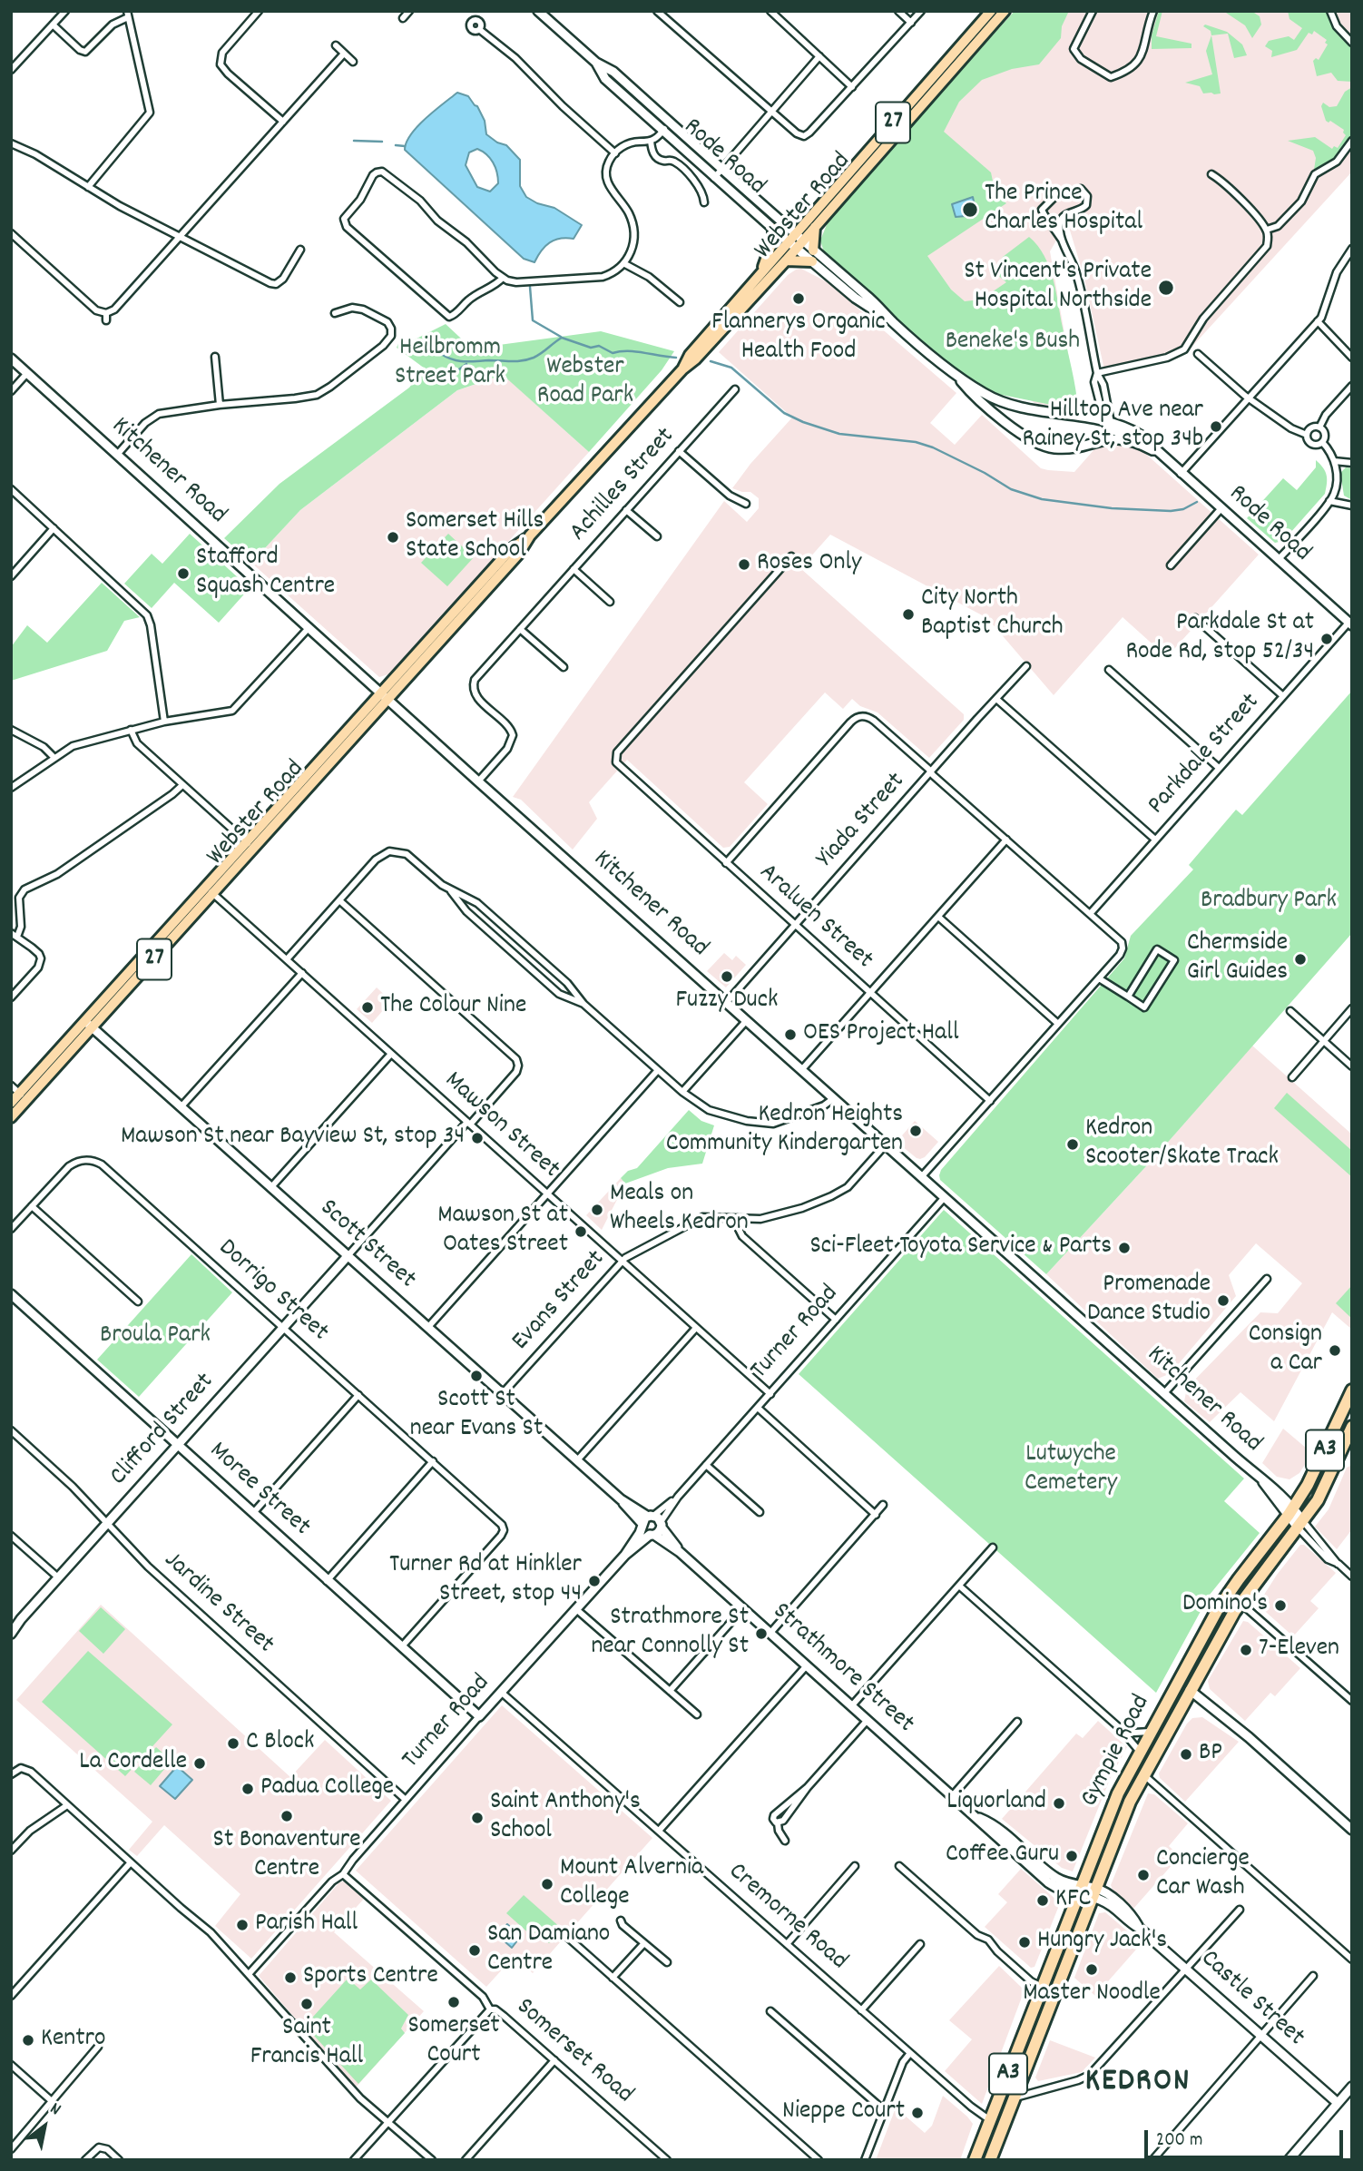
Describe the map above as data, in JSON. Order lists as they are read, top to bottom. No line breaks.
{"streets":{"highway":["A3","Gympie Road"],"main road":["27","Webster Road"],"street":["Rode Road","Kitchener Road","Achilles Street","Parkdale Street","Yiada Street","Araluen Street","Mawson Street","Scott Street","Dorrigo Street","Evans Street","Turner Road","Clifford Street","Moree Street","Jardine Street","Strathmore Street","Cremorne Road","Castle Street","Somerset Road"]},"crossings":[["Rode Road","Webster Road"],["Rode Road","Parkdale Street"],["Webster Road","Kitchener Road"],["Webster Road","Mawson Street"],["Webster Road","Scott Street"],["Kitchener Road","Achilles Street"],["Kitchener Road","Yiada Street"],["Kitchener Road","Evans Street"],["Kitchener Road","Turner Road"],["Kitchener Road","Gympie Road"],["Yiada Street","Araluen Street"],["Mawson Street","Evans Street"],["Mawson Street","Turner Road"],["Scott Street","Evans Street"],["Scott Street","Turner Road"],["Scott Street","Clifford Street"],["Dorrigo Street","Clifford Street"],["Dorrigo Street","Moree Street"],["Turner Road","Moree Street"],["Turner Road","Jardine Street"],["Turner Road","Strathmore Street"],["Turner Road","Cremorne Road"],["Turner Road","Somerset Road"],["Clifford Street","Moree Street"],["Clifford Street","Jardine Street"],["Strathmore Street","Gympie Road"],["Strathmore Street","Castle Street"],["Gympie Road","Cremorne Road"],["Gympie Road","Castle Street"]],"districts":["KEDRON"],"parks":["Beneke's Bush","Heilbromm Street Park","Webster Road Park","Bradbury Park","Broula Park","Lutwyche Cemetery"],"places":["The Prince Charles Hospital","St Vincent's Private Hospital Northside","Flannerys Organic Health Food","Hilltop Ave near Rainey St, stop 34b","Somerset Hills State School","Roses Only","Stafford Squash Centre","City North Baptist Church","Parkdale St at Rode Rd, stop 52/34","Chermside Girl Guides","Fuzzy Duck","The Colour Nine","OES Project Hall","Kedron Heights Community Kindergarten","Mawson St near Bayview St, stop 34","Kedron Scooter/Skate Track","Meals on Wheels Kedron","Mawson St at Oates Street","Sci-Fleet Toyota Service & Parts","Promenade Dance Studio","Consign a Car","Scott St near Evans St","Turner Rd at Hinkler Street, stop 44","Domino's","Strathmore St near Connolly St","7-Eleven","C Block","BP","La Cordelle","Padua College","Liquorland","St Bonaventure Centre","Saint Anthony's School","Coffee Guru","Concierge Car Wash","Mount Alvernia College","KFC","Parish Hall","Hungry Jack's","San Damiano Centre","Master Noodle","Sports Centre","Somerset Court","Saint Francis Hall","Kentro","Nieppe Court"],"scale_bar":"200 m","north":"top right"}
